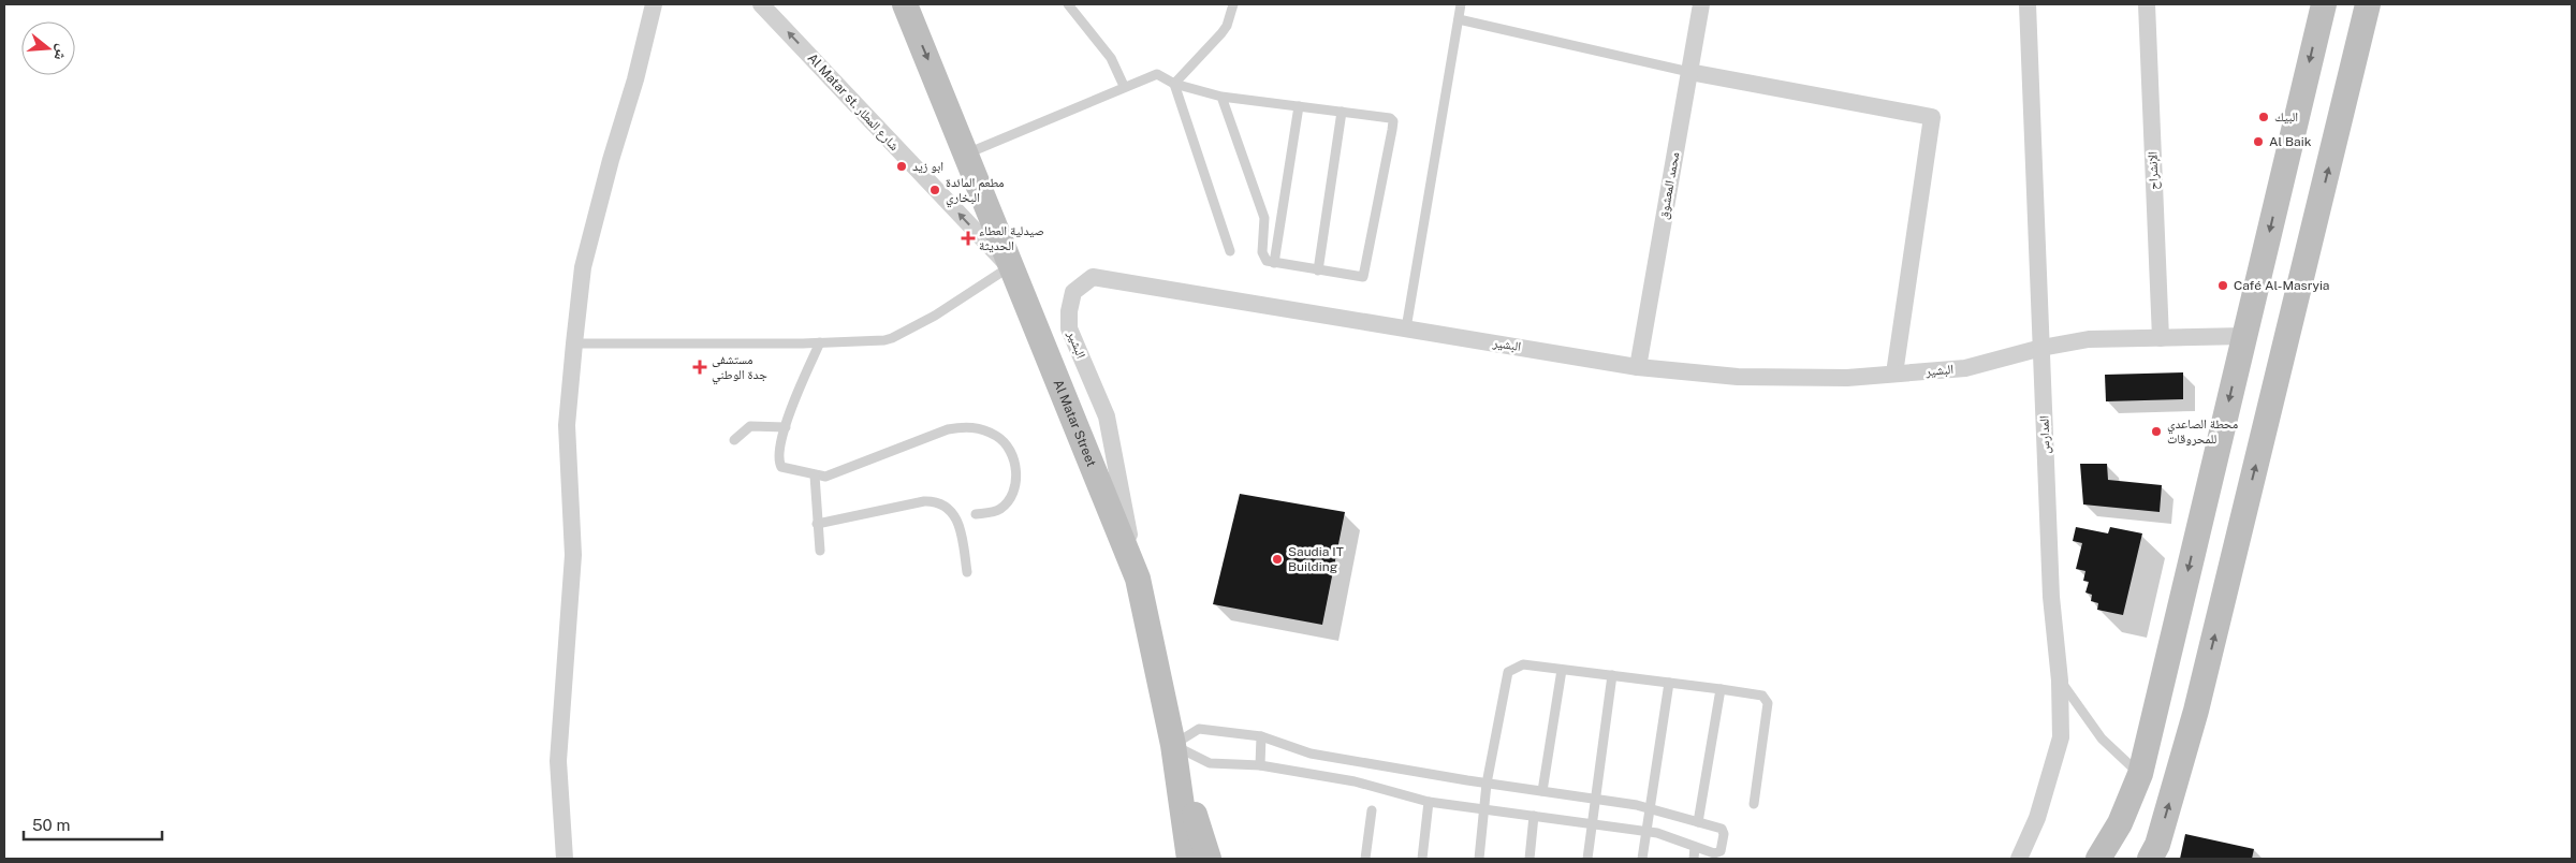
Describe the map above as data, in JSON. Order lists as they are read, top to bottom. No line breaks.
{"streets":{"main road":["Al Matar Street"],"street":["Al Matar st. شارع المطار","الإنشراح","محمد المعشوق","البشير","المدارس"]},"crossings":[["Al Matar st. شارع المطار","Al Matar Street"],["الإنشراح","البشير"],["محمد المعشوق","البشير"],["البشير","Al Matar Street"],["البشير","المدارس"]],"one_way":["Al Matar st. شارع المطار"],"places":{"other":["البيك","Al Baik","ابو زيد","مطعم المائدة البخاري","Café Al-Masryia","محطة الصاعدي للمحروقات","Saudia IT Building"],"health":["صيدلية العطاء الحديثة","مستشفى جدة الوطني"]},"scale_bar":"50 m","north":"right"}
